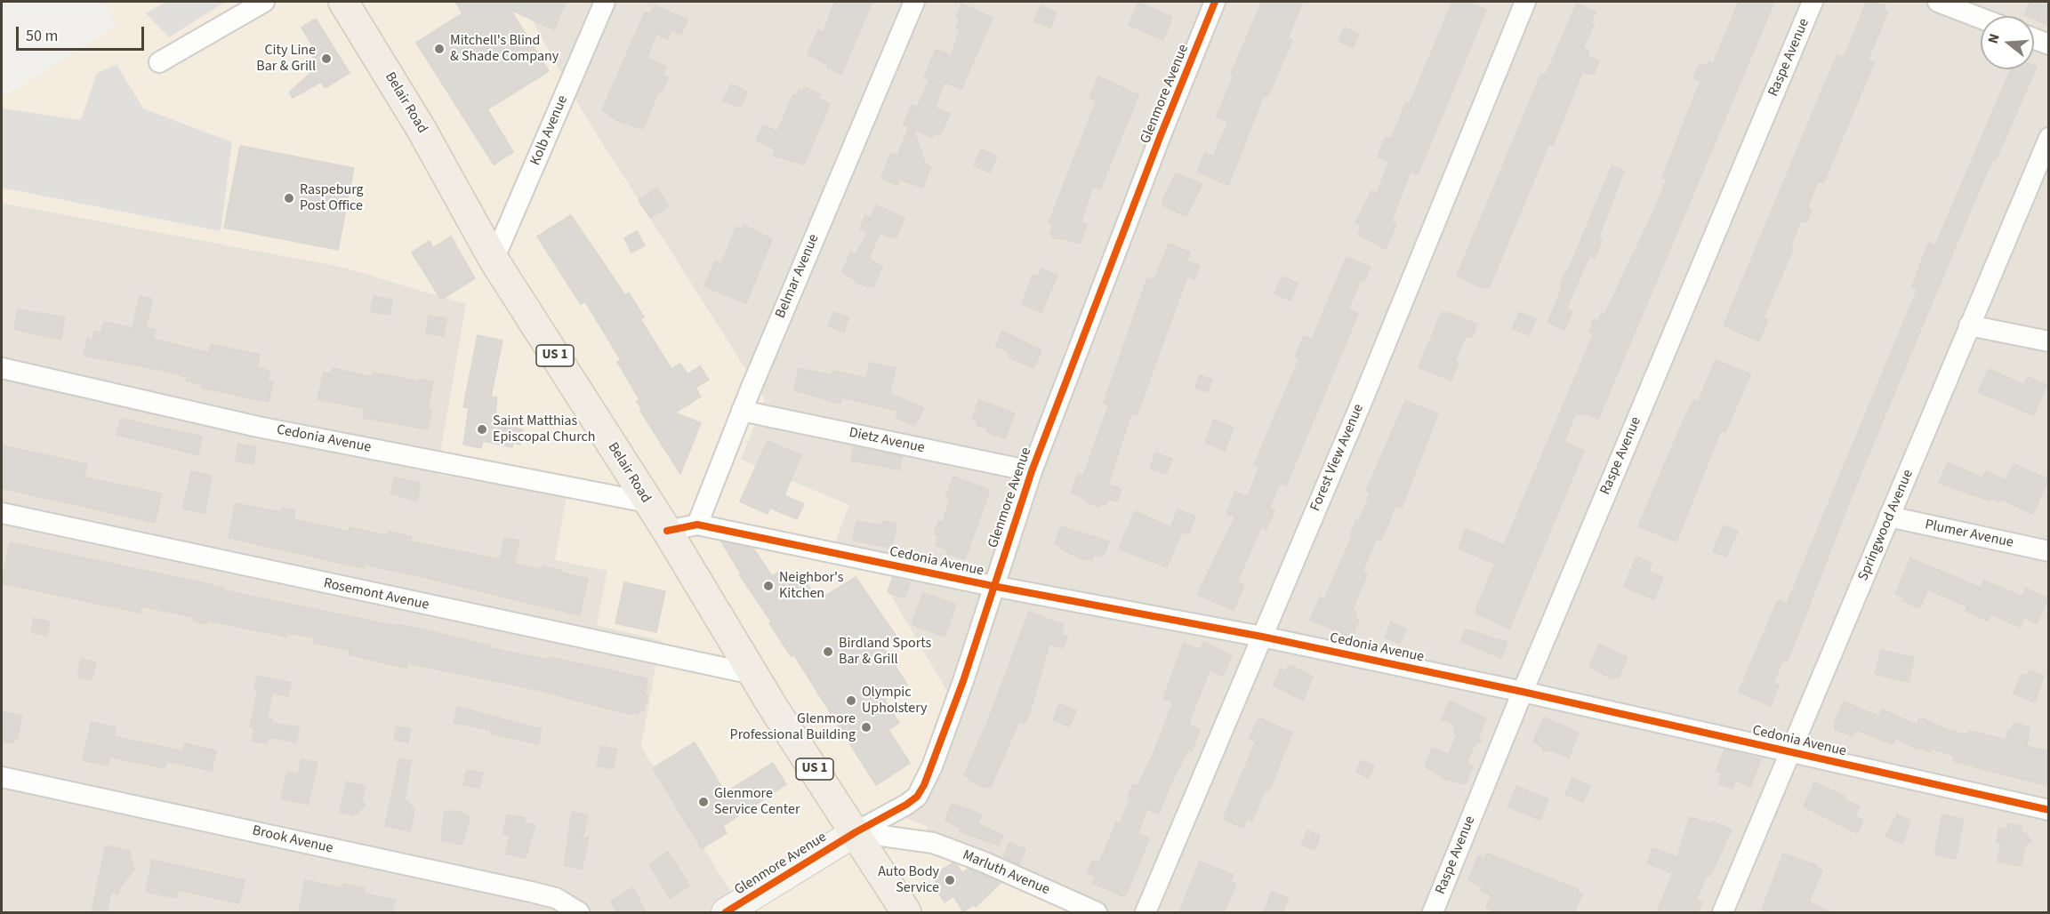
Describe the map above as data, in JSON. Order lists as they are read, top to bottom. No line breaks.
{"streets":{"main road":["Belair Road","US 1"],"street":["Raspe Avenue","Glenmore Avenue","Kolb Avenue","Belmar Avenue","Cedonia Avenue","Dietz Avenue","Forest View Avenue","Springwood Avenue","Plumer Avenue","Rosemont Avenue","Brook Avenue","Marluth Avenue"]},"crossings":[["Raspe Avenue","Cedonia Avenue"],["Glenmore Avenue","Belair Road"],["Glenmore Avenue","Cedonia Avenue"],["Glenmore Avenue","Dietz Avenue"],["Glenmore Avenue","Marluth Avenue"],["Belair Road","Kolb Avenue"],["Belair Road","Cedonia Avenue"],["Belair Road","Rosemont Avenue"],["Belair Road","Marluth Avenue"],["Belmar Avenue","Cedonia Avenue"],["Belmar Avenue","Dietz Avenue"],["Cedonia Avenue","Forest View Avenue"],["Cedonia Avenue","Springwood Avenue"],["Springwood Avenue","Plumer Avenue"]],"places":["Mitchell's Blind & Shade Company","City Line Bar & Grill","Raspeburg Post Office","Saint Matthias Episcopal Church","Neighbor's Kitchen","Birdland Sports Bar & Grill","Olympic Upholstery","Glenmore Professional Building","Glenmore Service Center","Auto Body Service"],"scale_bar":"50 m","north":"left"}
